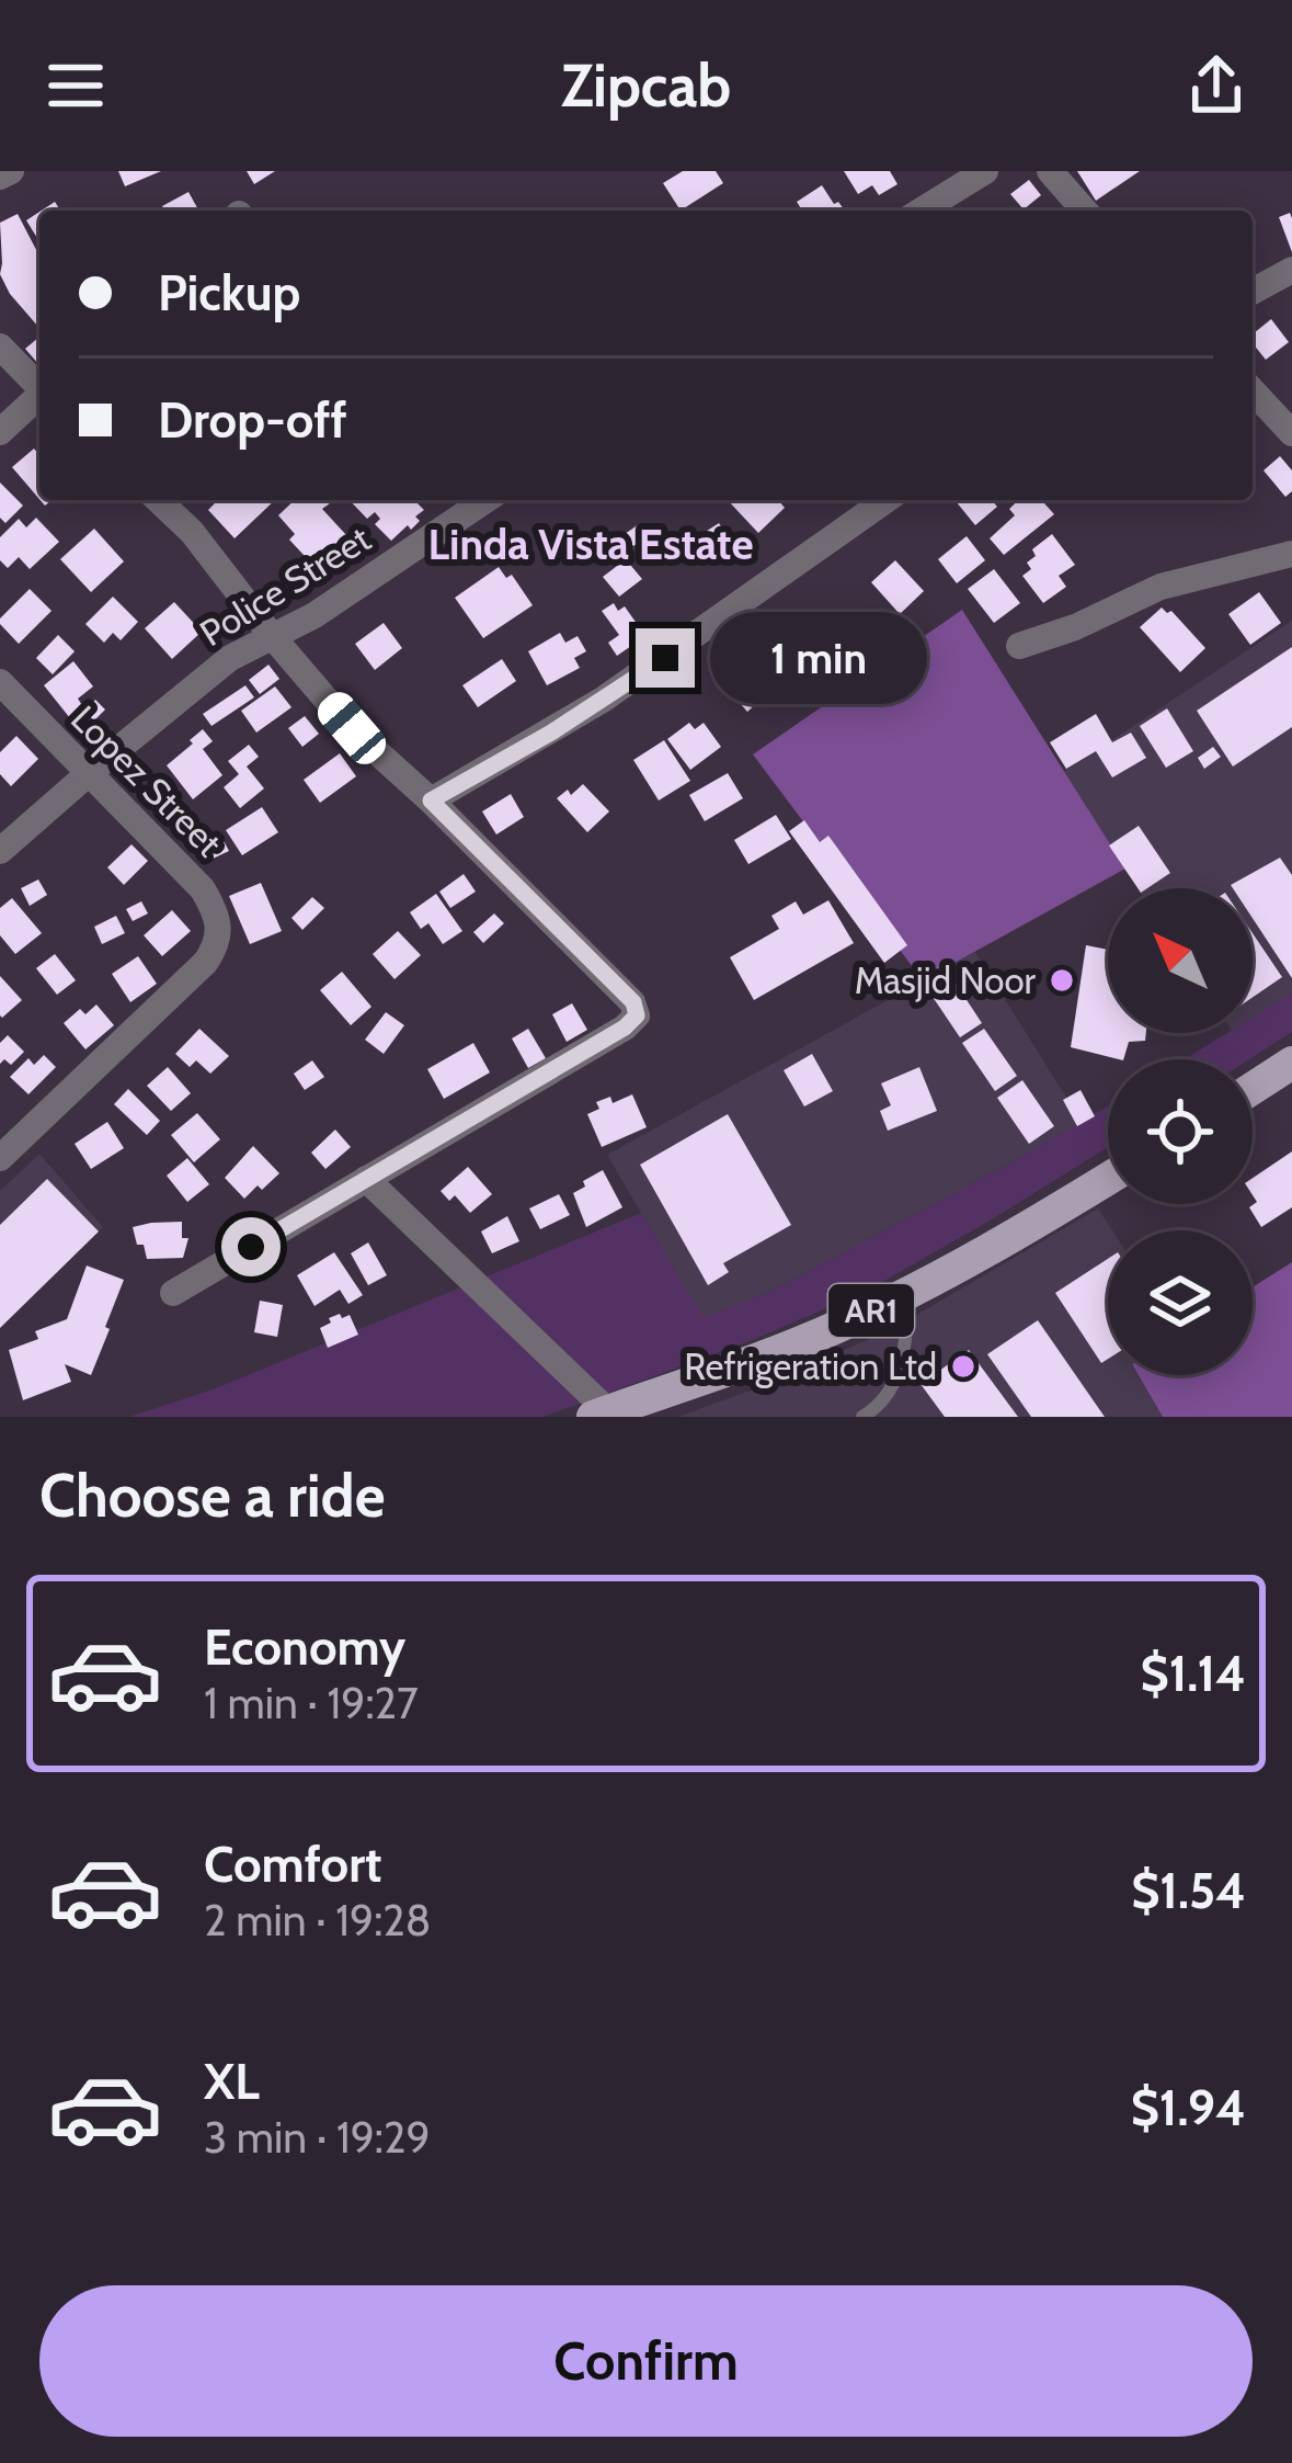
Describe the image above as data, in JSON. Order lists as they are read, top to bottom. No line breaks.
{"streets":{"main road":["AR1"],"street":["Police Street","Lopez Street"]},"crossings":[["Police Street","Lopez Street"]],"districts":["Linda Vista Estate"],"places":["Masjid Noor","Refrigeration Ltd"],"north":"top left","page":{"header":"Zipcab","banner":["Pickup","Drop-off"],"bubble":"1 min","heading":"Choose a ride","list":[{"name":"Economy","note":"1 min · 19:27","value":"$1.14"},{"name":"Comfort","note":"2 min · 19:28","value":"$1.54"},{"name":"XL","note":"3 min · 19:29","value":"$1.94"}],"buttons":"Confirm"}}
